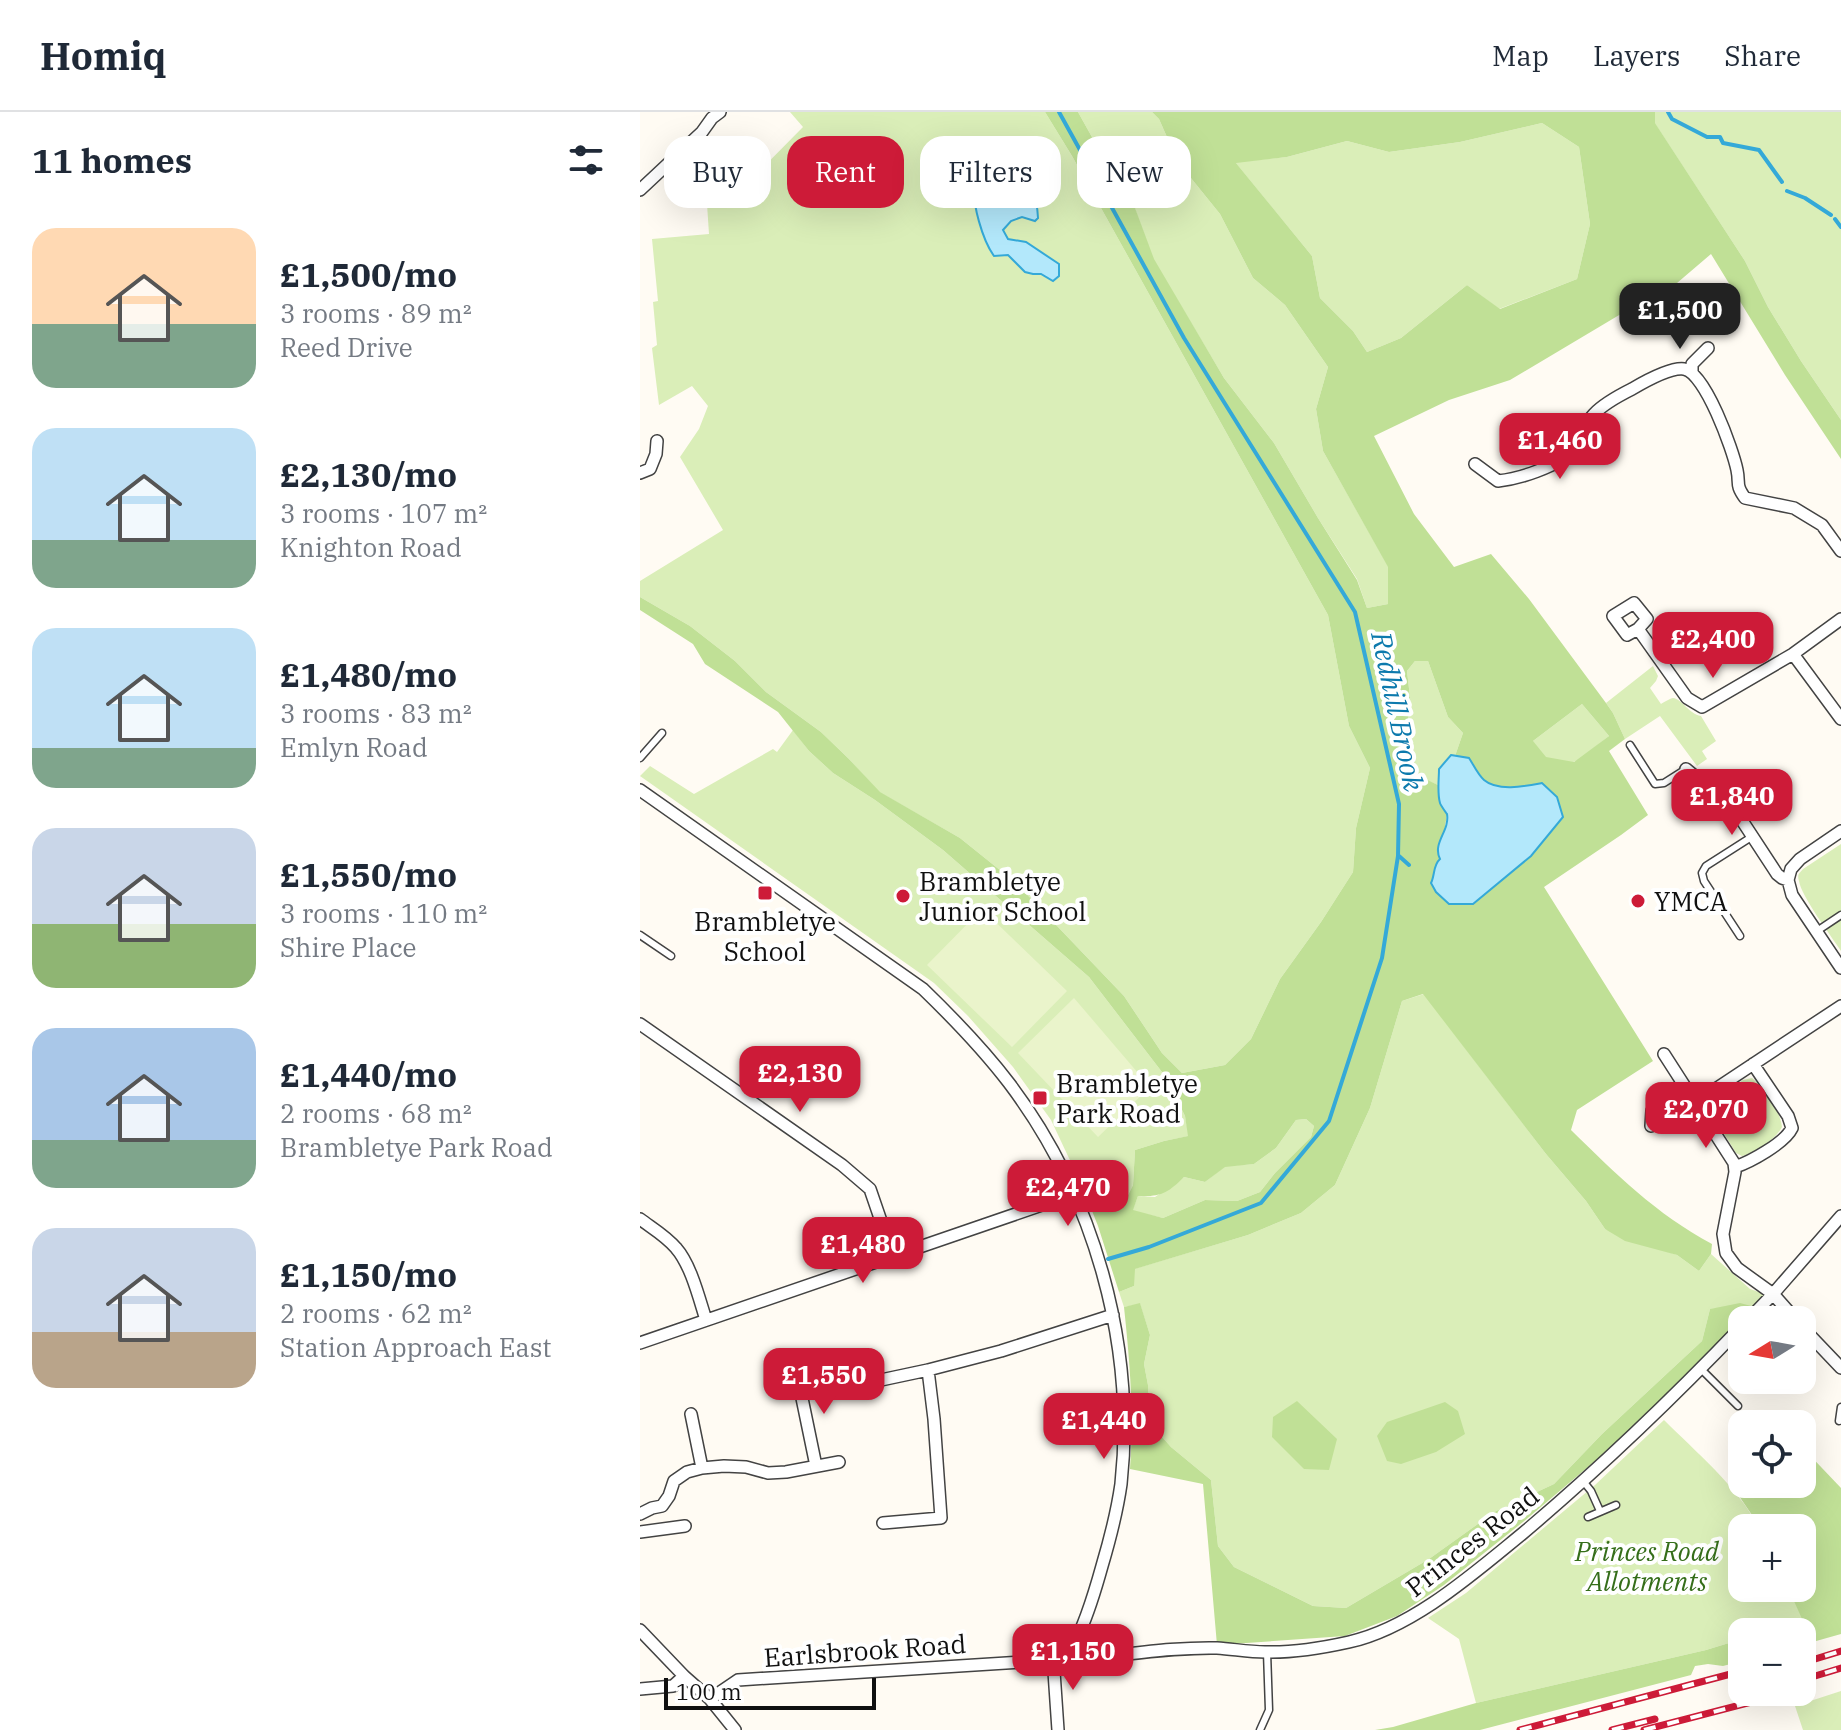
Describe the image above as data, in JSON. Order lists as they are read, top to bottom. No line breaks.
{"streets":{"street":["Princes Road","Earlsbrook Road"]},"crossings":[["Princes Road","Earlsbrook Road"]],"water":["Redhill Brook"],"parks":["Princes Road Allotments"],"places":{"transit":["Brambletye School","Brambletye Park Road"],"other":["Brambletye Junior School","YMCA"]},"scale_bar":"100 m","north":"left","page":{"header":"Homiq","nav":["Map","Layers","Share"],"heading":"11 homes","chip":["Buy","Rent","Filters","New"],"list":[{"name":"£1,500/mo","note":"3 rooms · 89 m² · Reed Drive"},{"name":"£2,130/mo","note":"3 rooms · 107 m² · Knighton Road"},{"name":"£1,480/mo","note":"3 rooms · 83 m² · Emlyn Road"},{"name":"£1,550/mo","note":"3 rooms · 110 m² · Shire Place"},{"name":"£1,440/mo","note":"2 rooms · 68 m² · Brambletye Park Road"},{"name":"£1,150/mo","note":"2 rooms · 62 m² · Station Approach East"}],"price":["£1,500","£1,460","£2,400","£1,840","£2,130","£2,070","£2,470","£1,480","£1,550","£1,440","£1,150"],"map_buttons":["+","−"],"scale":"100 m"}}
